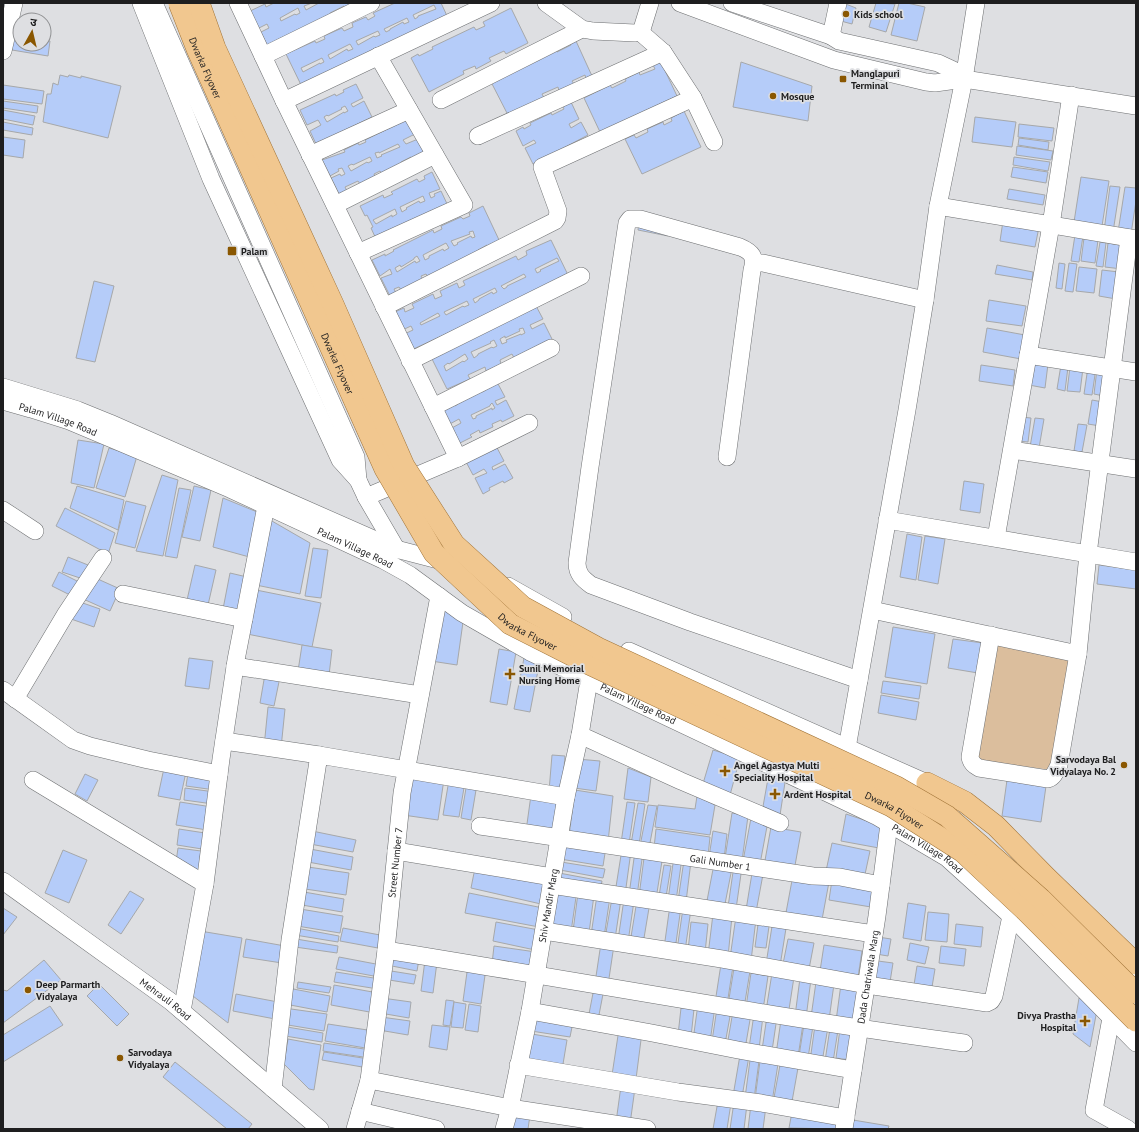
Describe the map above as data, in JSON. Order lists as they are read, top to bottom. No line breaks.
{"streets":{"main road":["Dwarka Flyover"],"street":["Palam Village Road","Gali Number 1","Street Number 7","Shiv Mandir Marg","Dada Chatriwala Marg","Mehrauli Road"]},"crossings":[["Palam Village Road","Street Number 7"],["Palam Village Road","Shiv Mandir Marg"],["Palam Village Road","Dada Chatriwala Marg"],["Gali Number 1","Shiv Mandir Marg"],["Gali Number 1","Dada Chatriwala Marg"]],"places":{"other":["Kids school","Mosque","Sarvodaya Bal Vidyalaya No. 2","Deep Parmarth Vidyalaya","Sarvodaya Vidyalaya"],"transit":["Manglapuri Terminal","Palam"],"health":["Sunil Memorial Nursing Home","Angel Agastya Multi Speciality Hospital","Ardent Hospital","Divya Prastha Hospital"]},"north":"top"}
